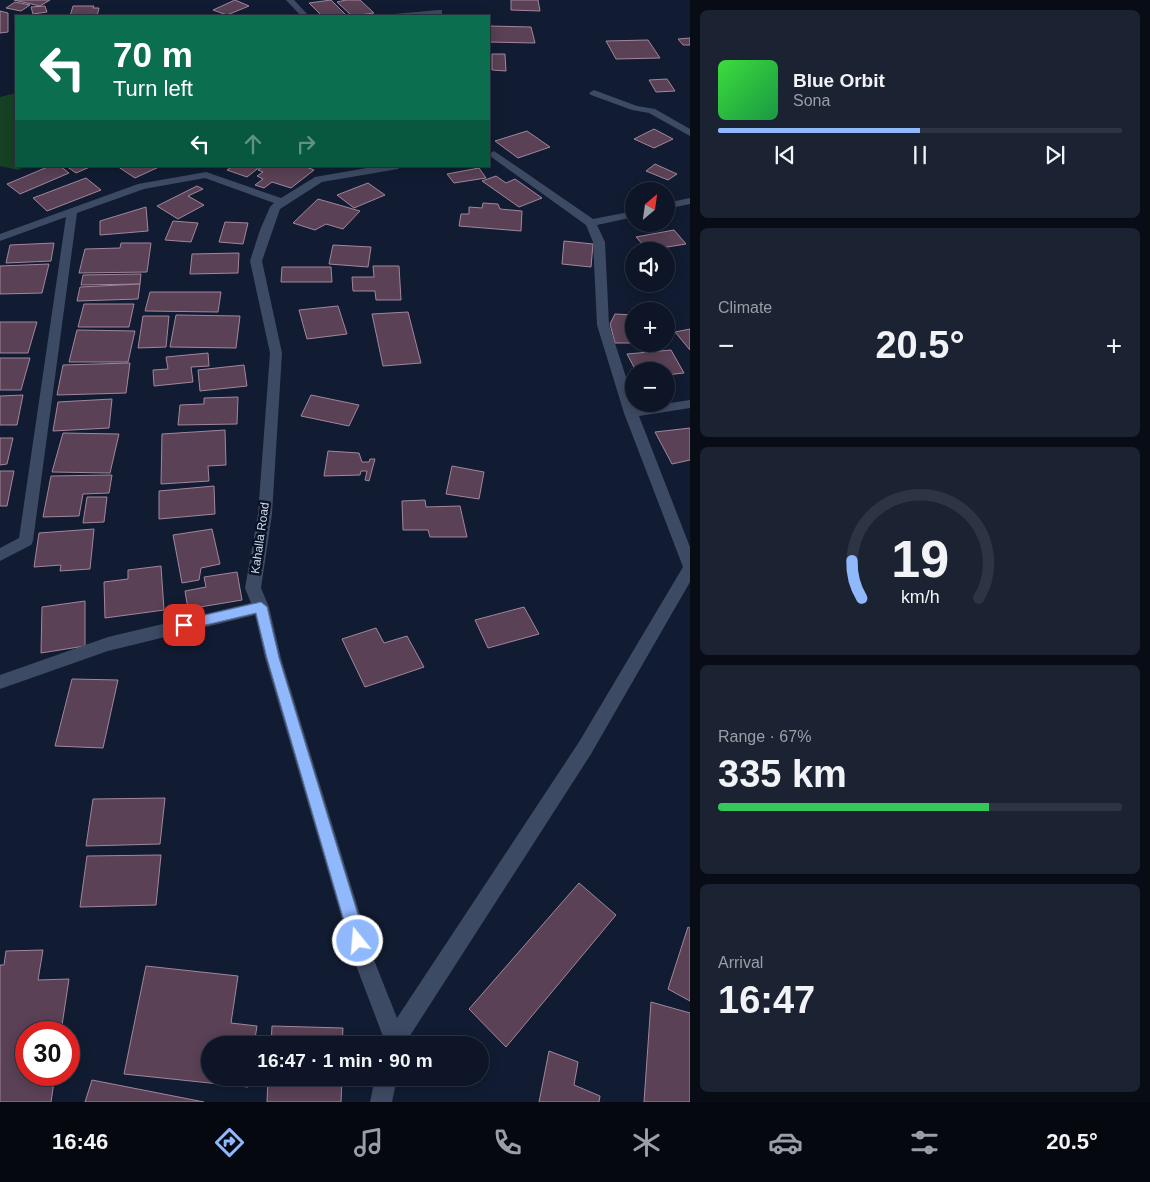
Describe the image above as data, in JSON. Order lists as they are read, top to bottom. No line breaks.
{"streets":{"street":["Kahalla Road"]},"north":"top right","page":{"turn":["70 m","Turn left"],"song":["Blue Orbit","Sona"],"map_buttons":["+","−"],"tile":["Climate",["Range · 67%","335 km"],["Arrival","16:47"]],"heat":["−","20.5°","+"],"limit":"30","trip":"16:47 · 1 min · 90 m","tabs":["16:46","20.5°"],"gauge":["19","km/h"]}}
